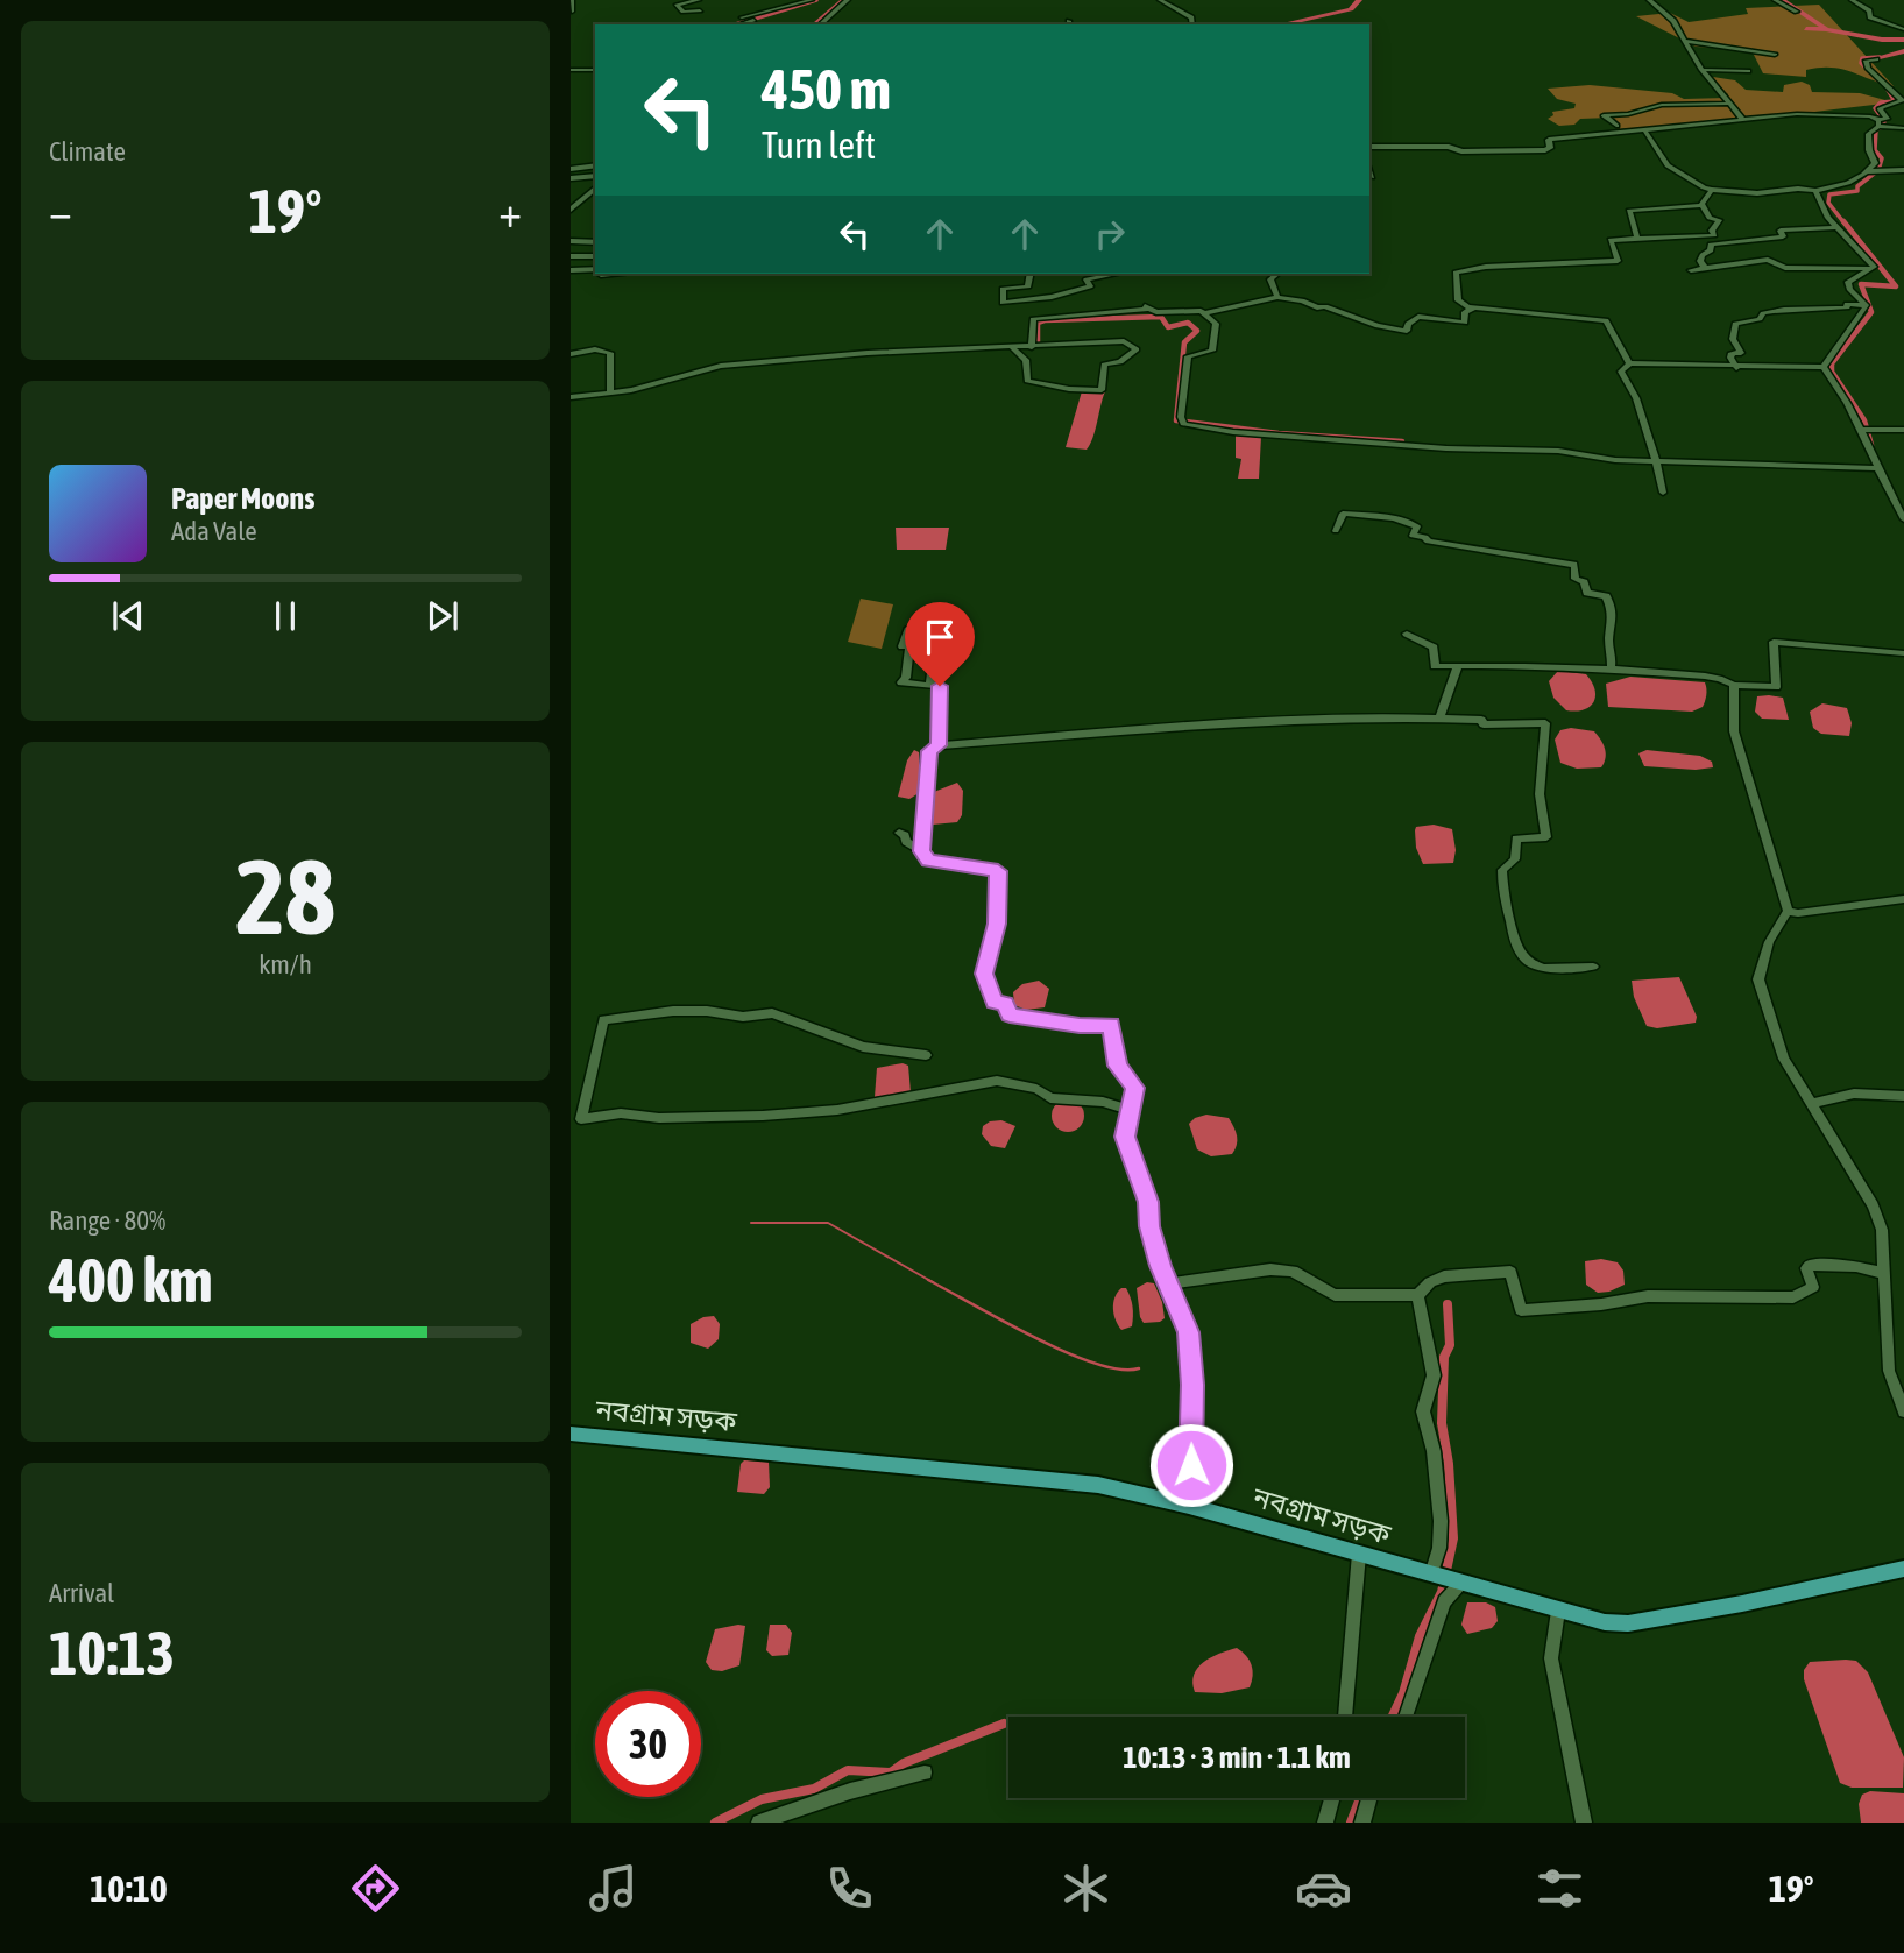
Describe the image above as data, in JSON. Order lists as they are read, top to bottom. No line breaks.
{"streets":{"main road":["নবগ্রাম সড়ক"]},"page":{"tile":["Climate",["28","km/h"],["Range · 80%","400 km"],["Arrival","10:13"]],"turn":["450 m","Turn left"],"heat":["−","19°","+"],"song":["Paper Moons","Ada Vale"],"limit":"30","trip":"10:13 · 3 min · 1.1 km","tabs":["10:10","19°"]}}
